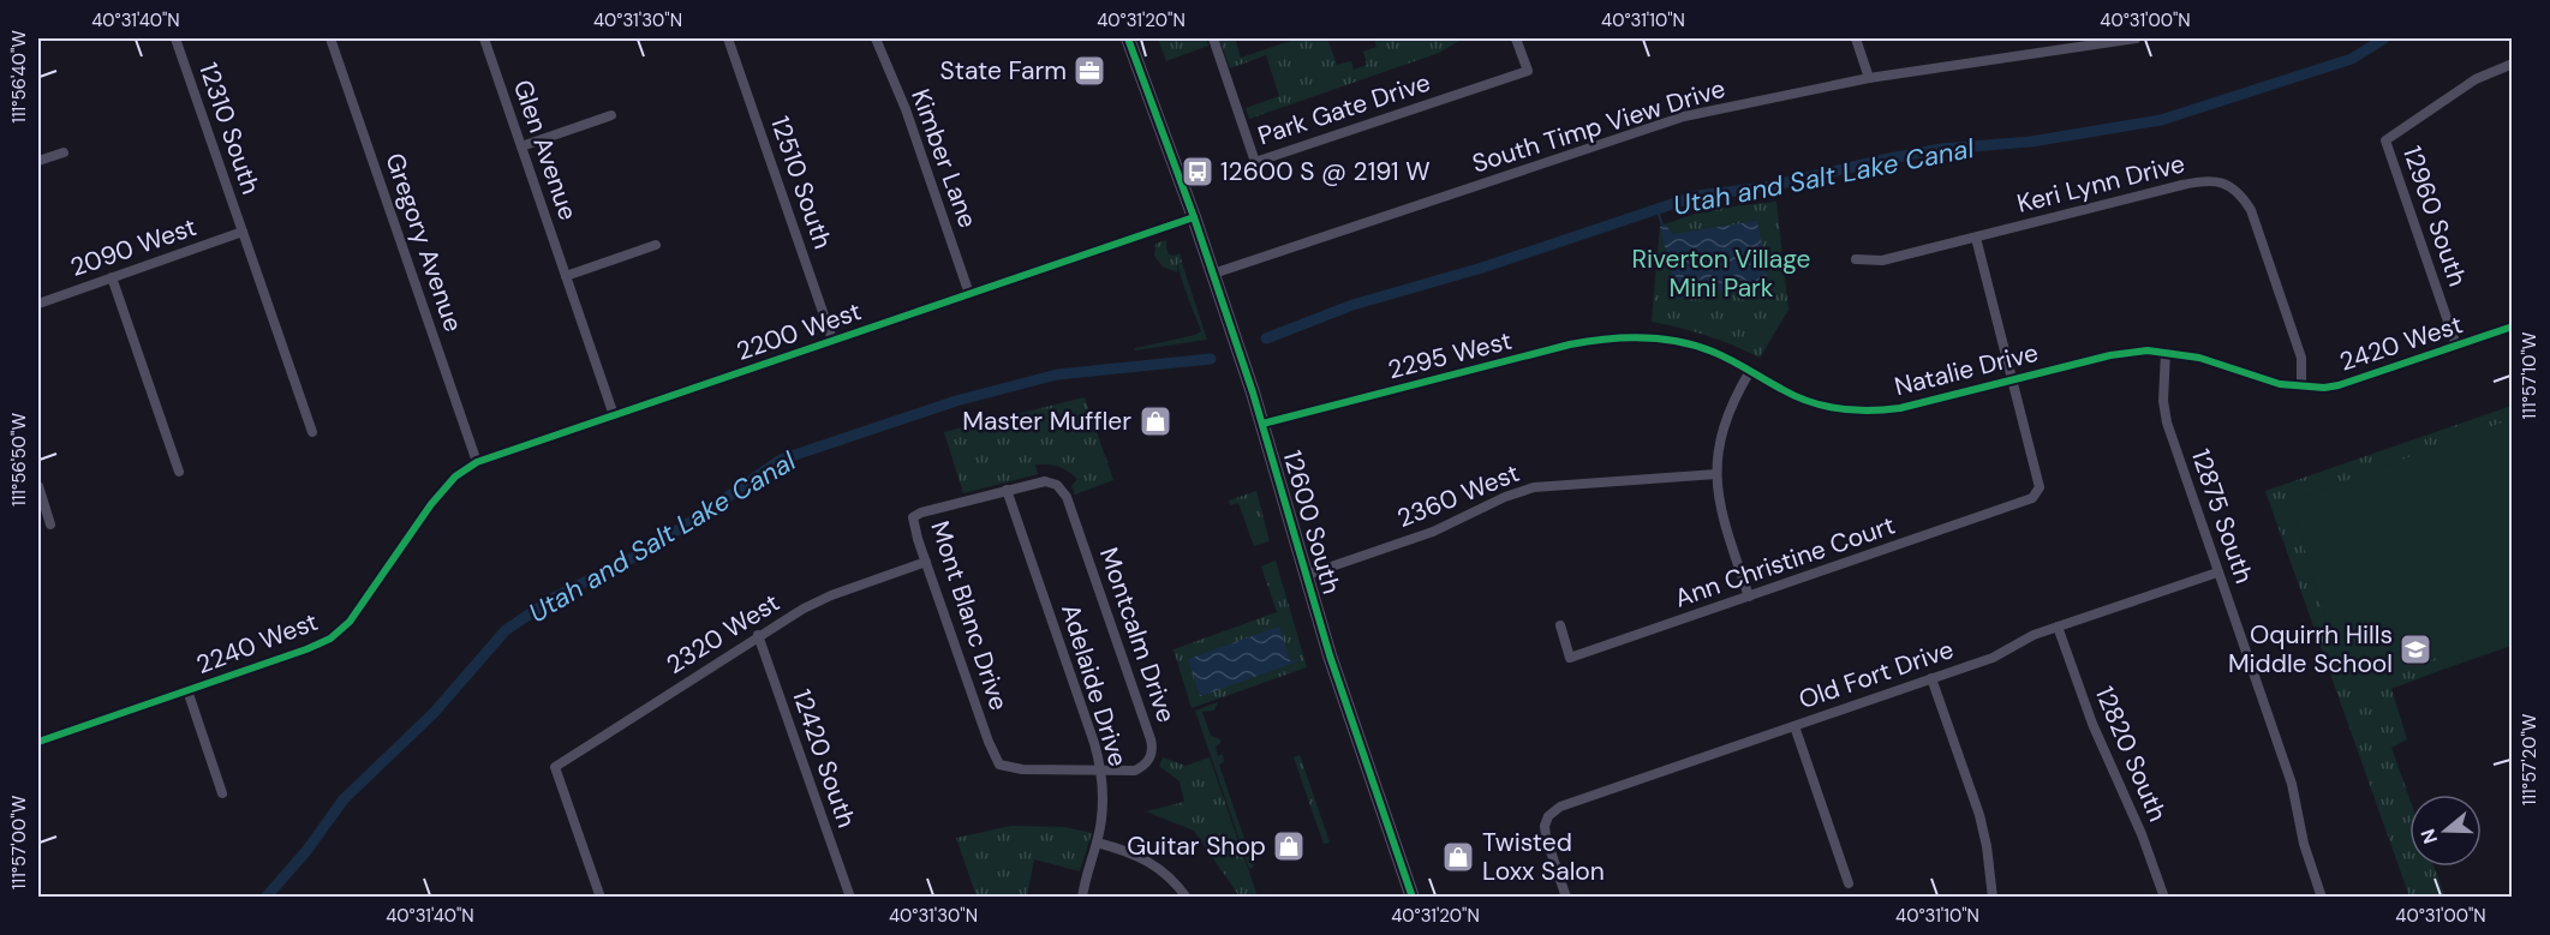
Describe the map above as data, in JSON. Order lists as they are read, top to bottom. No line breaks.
{"streets":{"main road":["12600 South"],"street":["Park Gate Drive","South Timp View Drive","12310 South","Glen Avenue","Kimber Lane","12510 South","Keri Lynn Drive","12960 South","Gregory Avenue","2090 West","2200 West","2420 West","2295 West","Natalie Drive","2360 West","12875 South","Ann Christine Court","Mont Blanc Drive","2320 West","Montcalm Drive","2240 West","Old Fort Drive","Adelaide Drive","12820 South","12420 South"]},"crossings":[["South Timp View Drive","12600 South"],["12310 South","2090 West"],["Glen Avenue","2200 West"],["Kimber Lane","2200 West"],["12510 South","2200 West"],["Keri Lynn Drive","2420 West"],["Keri Lynn Drive","Natalie Drive"],["12960 South","2420 West"],["Gregory Avenue","2200 West"],["2200 West","12600 South"],["2200 West","2240 West"],["2420 West","Natalie Drive"],["2295 West","Natalie Drive"],["2295 West","12600 South"],["Natalie Drive","12875 South"],["Natalie Drive","Ann Christine Court"],["2360 West","12600 South"],["12875 South","Old Fort Drive"],["Mont Blanc Drive","2320 West"],["Mont Blanc Drive","Montcalm Drive"],["Mont Blanc Drive","Adelaide Drive"],["2320 West","12420 South"],["Montcalm Drive","Adelaide Drive"],["Old Fort Drive","12820 South"]],"water":["Utah and Salt Lake Canal"],"parks":["Riverton Village Mini Park"],"places":{"office":["State Farm"],"bus stop":["12600 S @ 2191 W"],"shop":["Master Muffler","Guitar Shop","Twisted Loxx Salon"],"school or university":["Oquirrh Hills Middle School"]},"north":"left","coordinates":["40°31'40\"N","40°31'30\"N","40°31'20\"N","40°31'10\"N","40°31'00\"N","111°56'40\"W","111°57'10\"W","111°56'50\"W","111°57'20\"W","111°57'00\"W"]}
